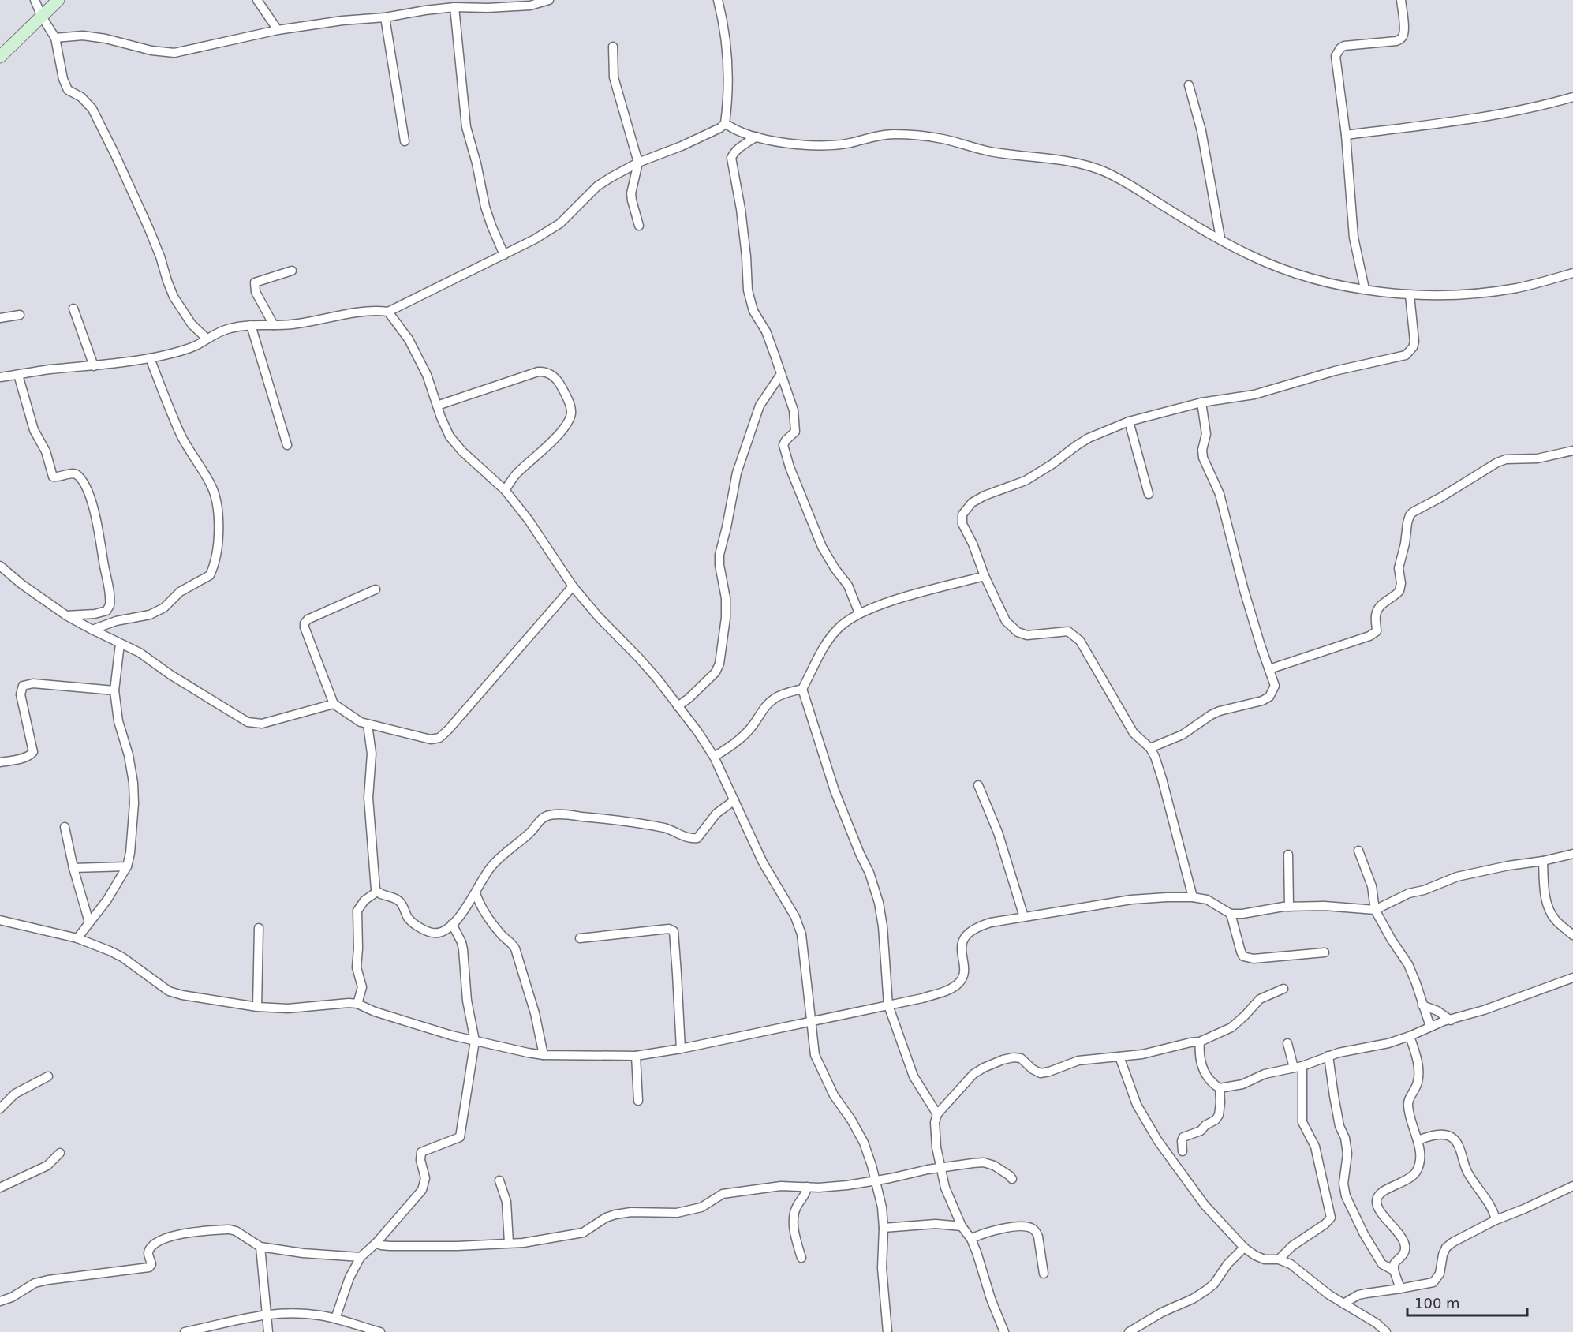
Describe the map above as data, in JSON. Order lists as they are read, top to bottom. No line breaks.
{"scale_bar":"100 m"}
